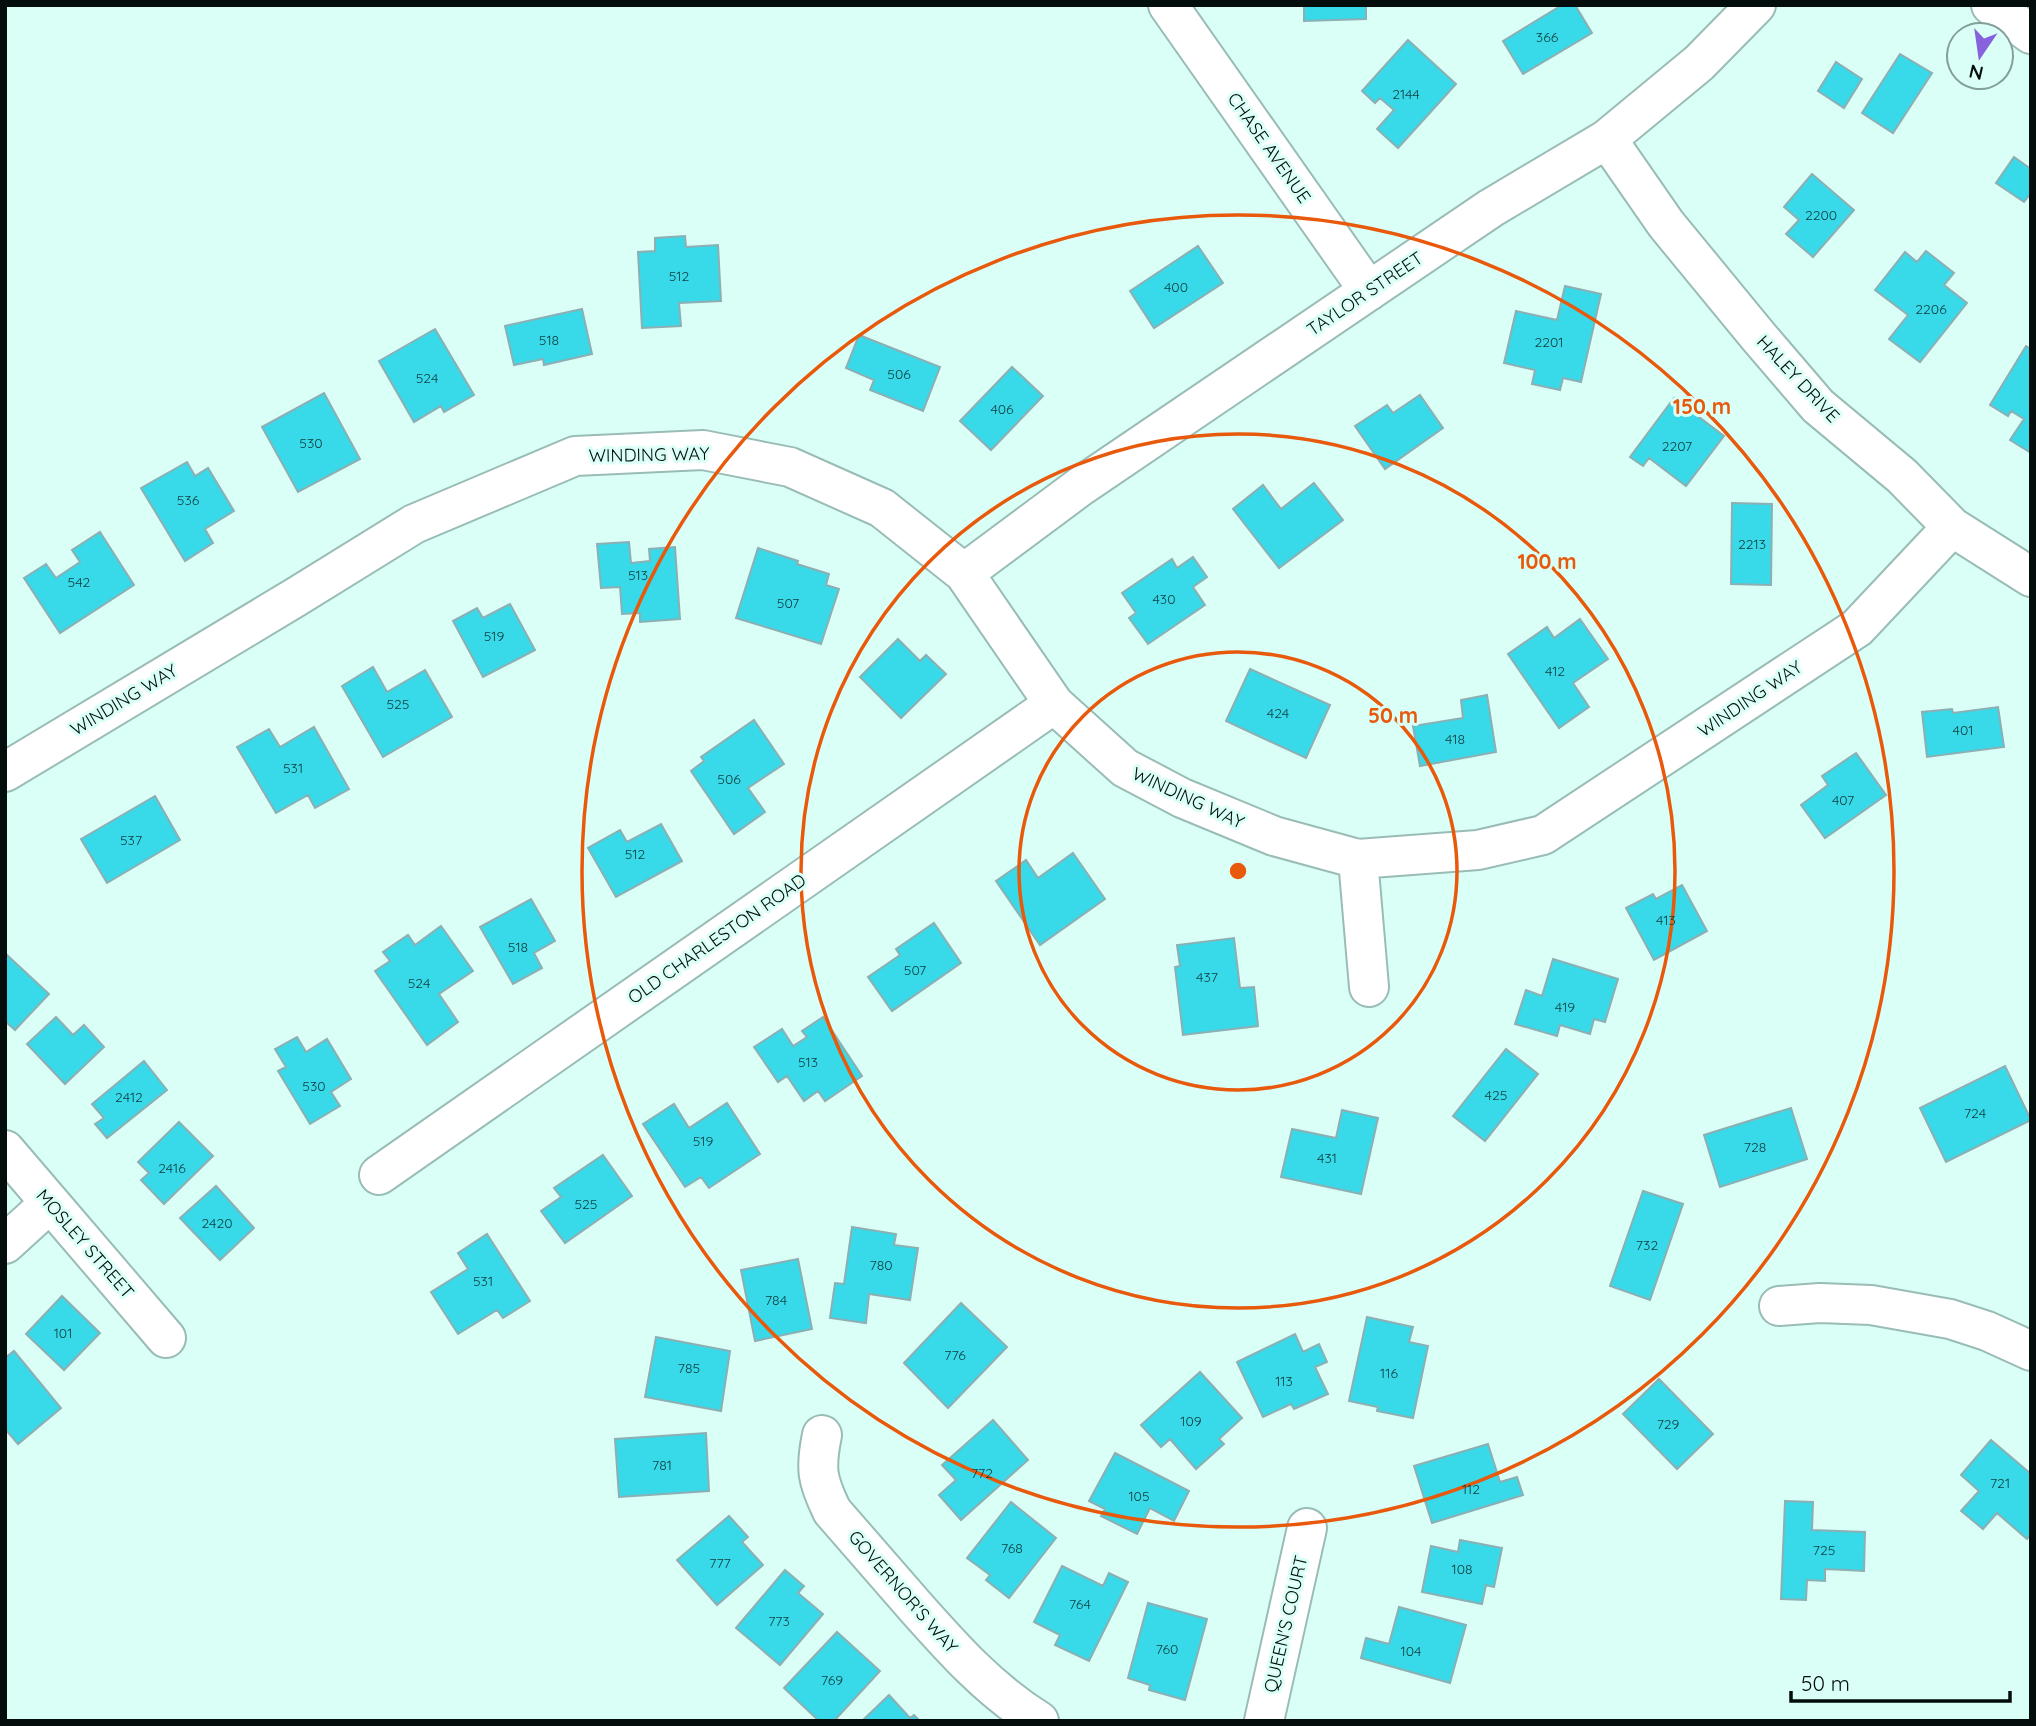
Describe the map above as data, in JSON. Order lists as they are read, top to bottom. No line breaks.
{"streets":{"street":["CHASE AVENUE","TAYLOR STREET","HALEY DRIVE","WINDING WAY","OLD CHARLESTON ROAD","MOSLEY STREET","GOVERNOR'S WAY","QUEEN'S COURT"]},"crossings":[["CHASE AVENUE","TAYLOR STREET"],["TAYLOR STREET","HALEY DRIVE"],["TAYLOR STREET","WINDING WAY"],["HALEY DRIVE","WINDING WAY"],["WINDING WAY","OLD CHARLESTON ROAD"]],"house_numbers":["366","2144","2200","512","400","2206","518","2201","506","524","406","530","2207","536","2213","513","542","430","507","519","412","525","424","401","418","531","506","407","537","512","413","518","507","437","524","419","513","530","425","2412","724","519","728","431","2416","525","2420","732","780","531","784","101","776","785","116","113","109","729","781","772","721","112","105","768","725","777","108","764","773","760","104","769"],"scale_bar":"50 m","north":"bottom","rings":["150 m","100 m","50 m"]}
